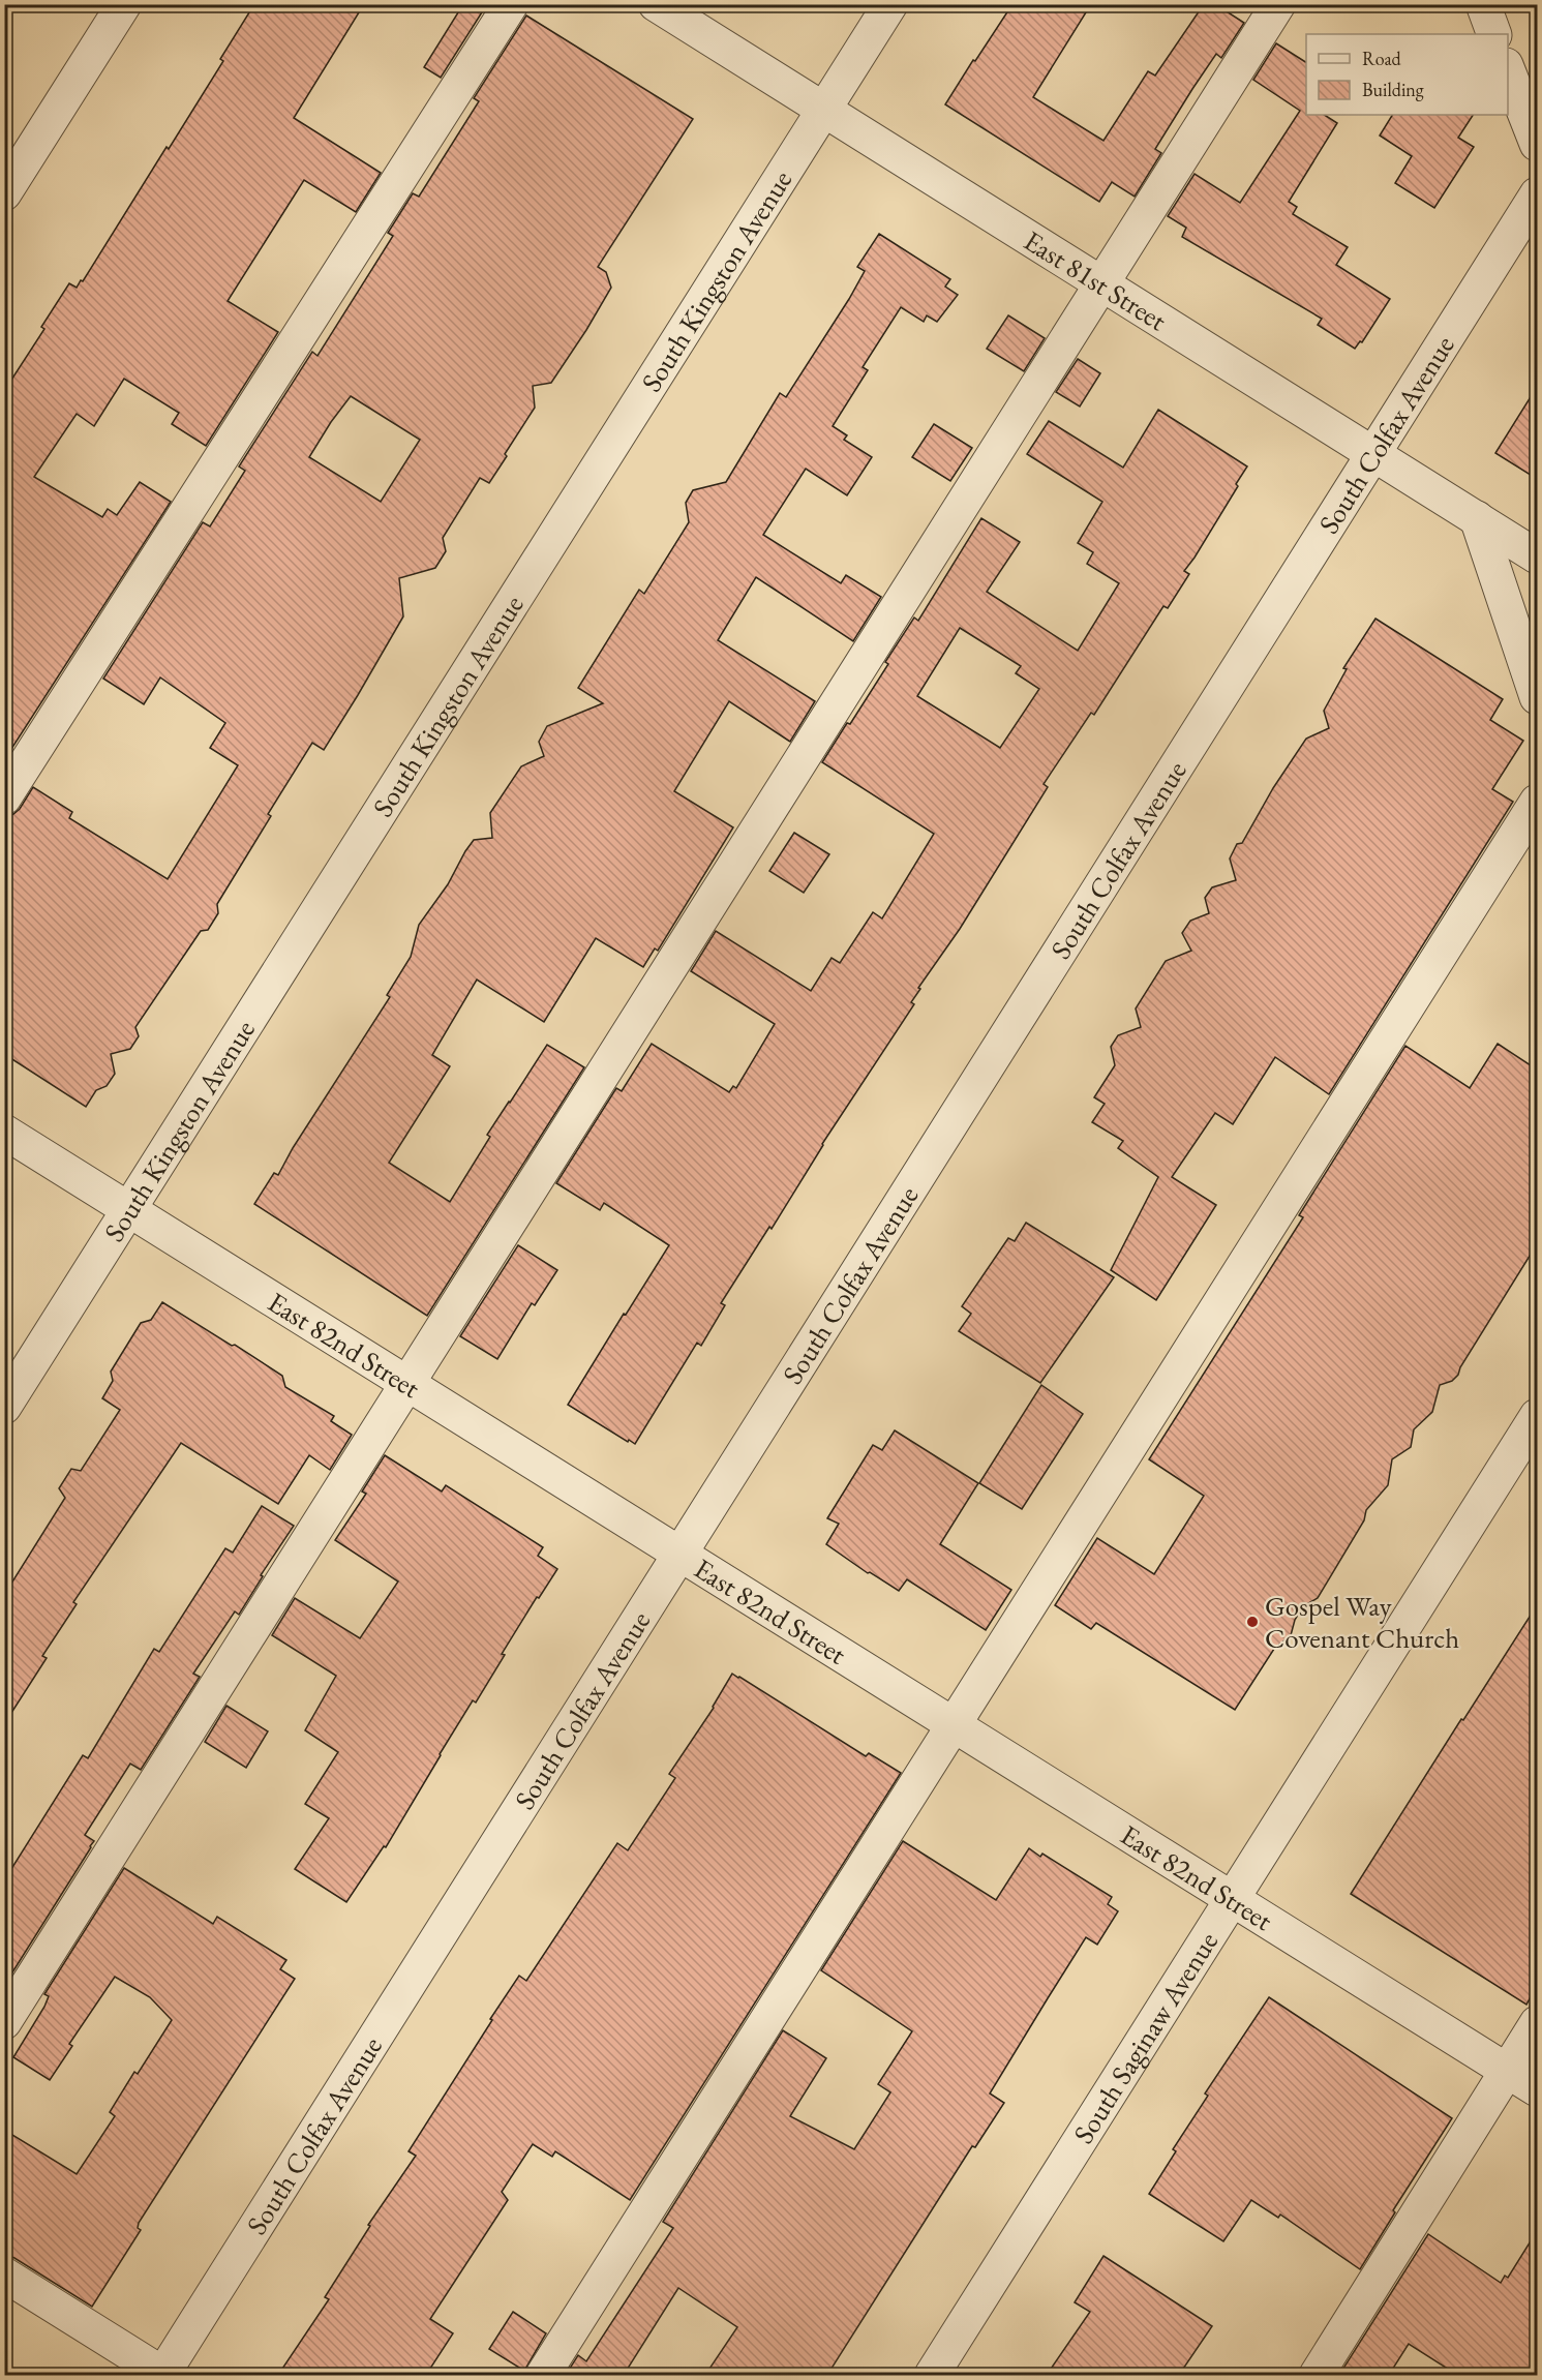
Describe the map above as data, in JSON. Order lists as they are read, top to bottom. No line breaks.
{"streets":{"street":["East 81st Street","South Kingston Avenue","South Colfax Avenue","East 82nd Street","South Saginaw Avenue"]},"crossings":[["East 81st Street","South Kingston Avenue"],["East 81st Street","South Colfax Avenue"],["South Kingston Avenue","East 82nd Street"],["South Colfax Avenue","East 82nd Street"],["East 82nd Street","South Saginaw Avenue"]],"places":["Gospel Way Covenant Church"],"legend":["Road","Building"]}
